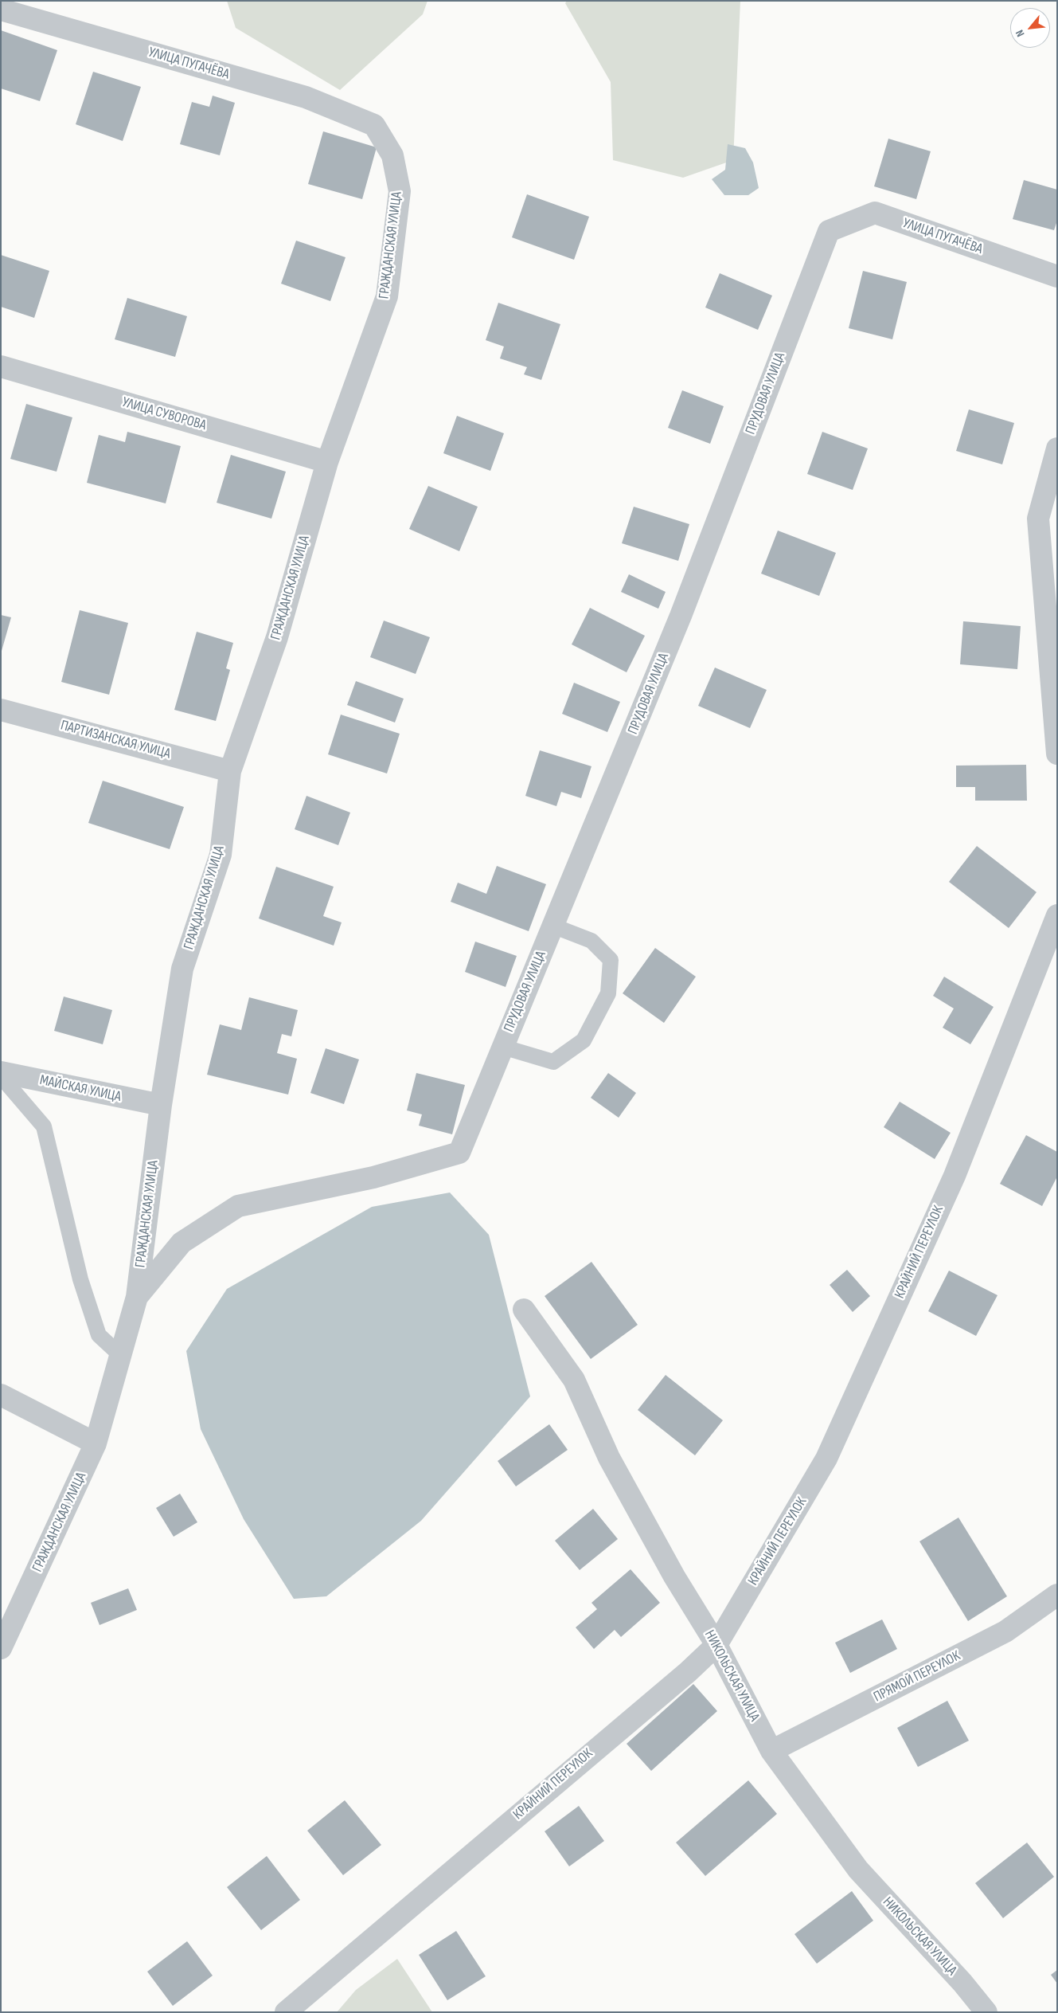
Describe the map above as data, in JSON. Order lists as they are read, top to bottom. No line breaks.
{"streets":{"street":["УЛИЦА ПУГАЧЁВА","ГРАЖДАНСКАЯ УЛИЦА","ПРУДОВАЯ УЛИЦА","УЛИЦА СУВОРОВА","ПАРТИЗАНСКАЯ УЛИЦА","МАЙСКАЯ УЛИЦА","КРАЙНИЙ ПЕРЕУЛОК","НИКОЛЬСКАЯ УЛИЦА","ПРЯМОЙ ПЕРЕУЛОК"]},"crossings":[["УЛИЦА ПУГАЧЁВА","ГРАЖДАНСКАЯ УЛИЦА"],["УЛИЦА ПУГАЧЁВА","ПРУДОВАЯ УЛИЦА"],["ГРАЖДАНСКАЯ УЛИЦА","ПРУДОВАЯ УЛИЦА"],["ГРАЖДАНСКАЯ УЛИЦА","УЛИЦА СУВОРОВА"],["ГРАЖДАНСКАЯ УЛИЦА","ПАРТИЗАНСКАЯ УЛИЦА"],["ГРАЖДАНСКАЯ УЛИЦА","МАЙСКАЯ УЛИЦА"],["КРАЙНИЙ ПЕРЕУЛОК","НИКОЛЬСКАЯ УЛИЦА"],["НИКОЛЬСКАЯ УЛИЦА","ПРЯМОЙ ПЕРЕУЛОК"]],"north":"bottom left"}
